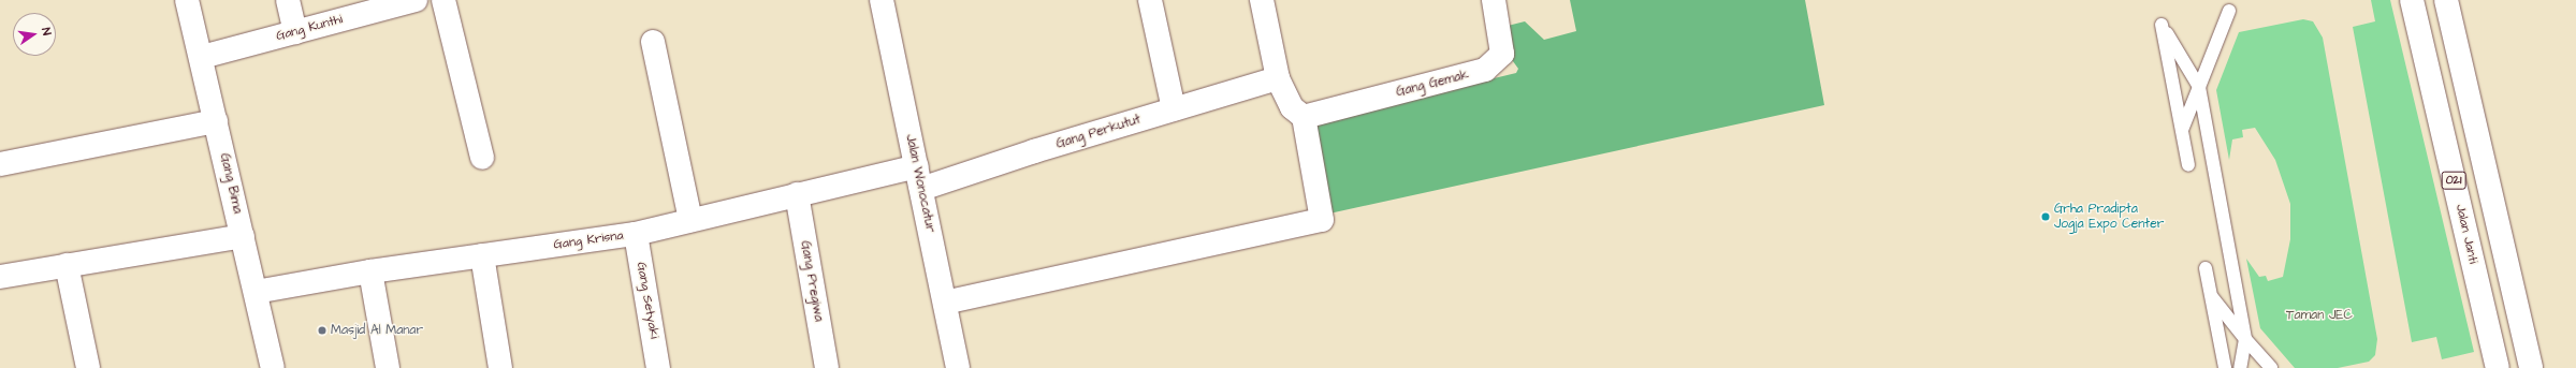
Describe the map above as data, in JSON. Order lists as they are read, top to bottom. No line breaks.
{"streets":{"street":["Gang Kunthi","Gang Gemak","Gang Perkutut","021","Gang Bima","Jalan Wonocatur","Jalan Janti","Gang Krisna","Gang Pregiwa","Gang Setyaki"]},"crossings":[["Gang Kunthi","Gang Bima"],["Gang Perkutut","Jalan Wonocatur"],["Gang Bima","Gang Krisna"],["Jalan Wonocatur","Gang Krisna"],["Gang Krisna","Gang Pregiwa"],["Gang Krisna","Gang Setyaki"]],"parks":["Taman JEC"],"places":["Grha Pradipta Jogja Expo Center","Masjid Al Manar"],"north":"right"}
